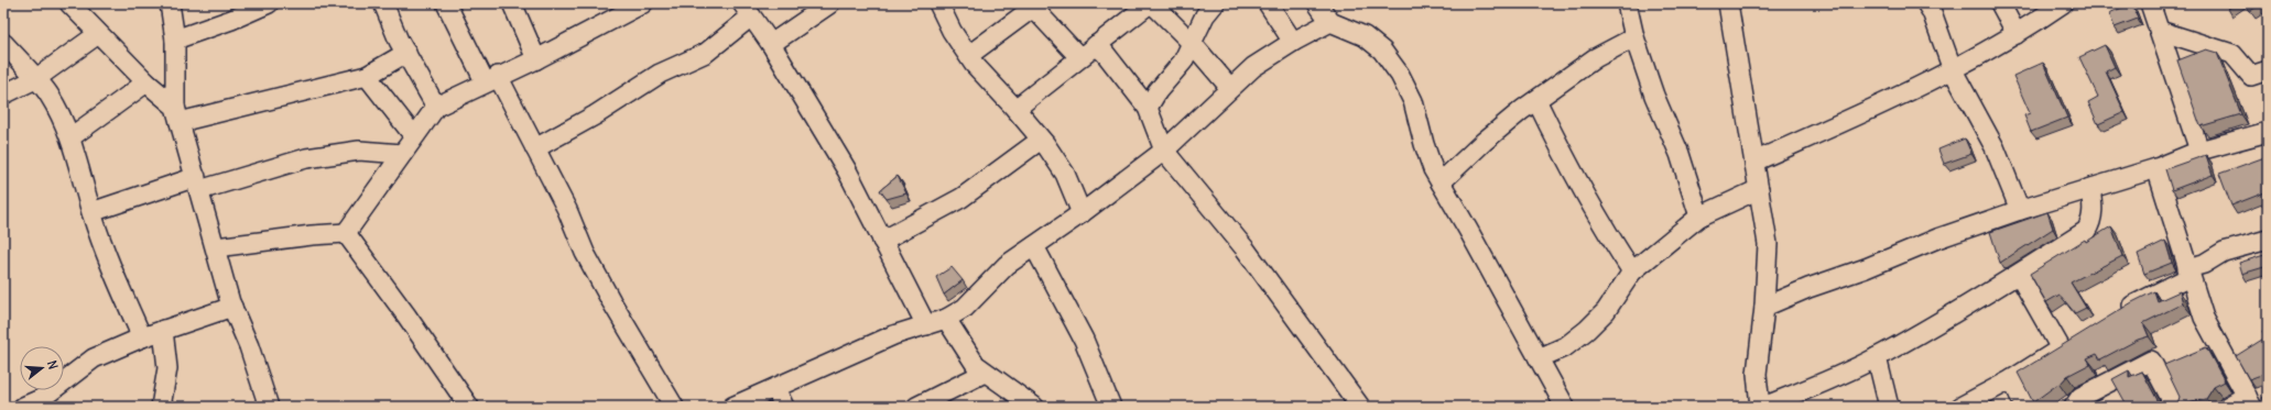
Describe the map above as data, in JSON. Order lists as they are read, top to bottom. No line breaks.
{"north":"right"}
